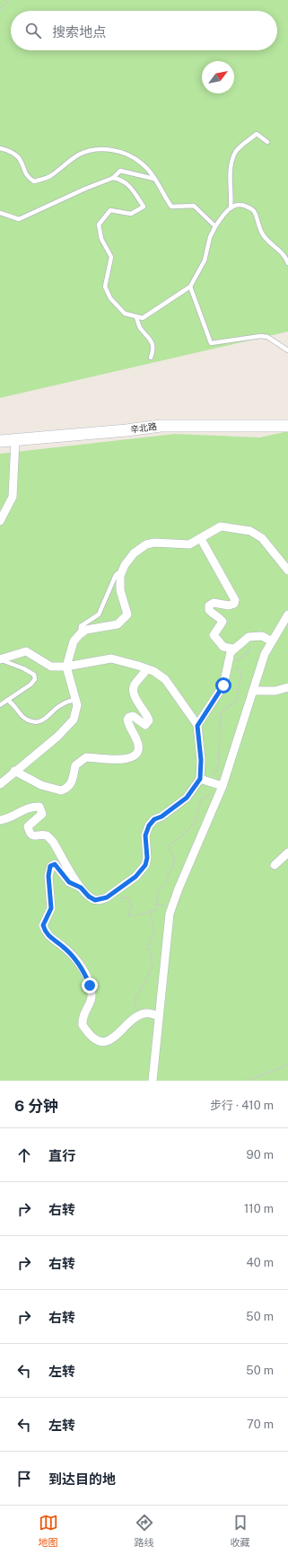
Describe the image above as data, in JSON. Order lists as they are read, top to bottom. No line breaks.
{"streets":{"main road":["辛北路"]},"north":"top right","page":{"search":"搜索地点","heading":["6 分钟","步行 · 410 m"],"list":[["直行","90 m"],["右转","110 m"],["右转","40 m"],["右转","50 m"],["左转","50 m"],["左转","70 m"],"到达目的地"],"nav":["地图","路线","收藏"]}}
